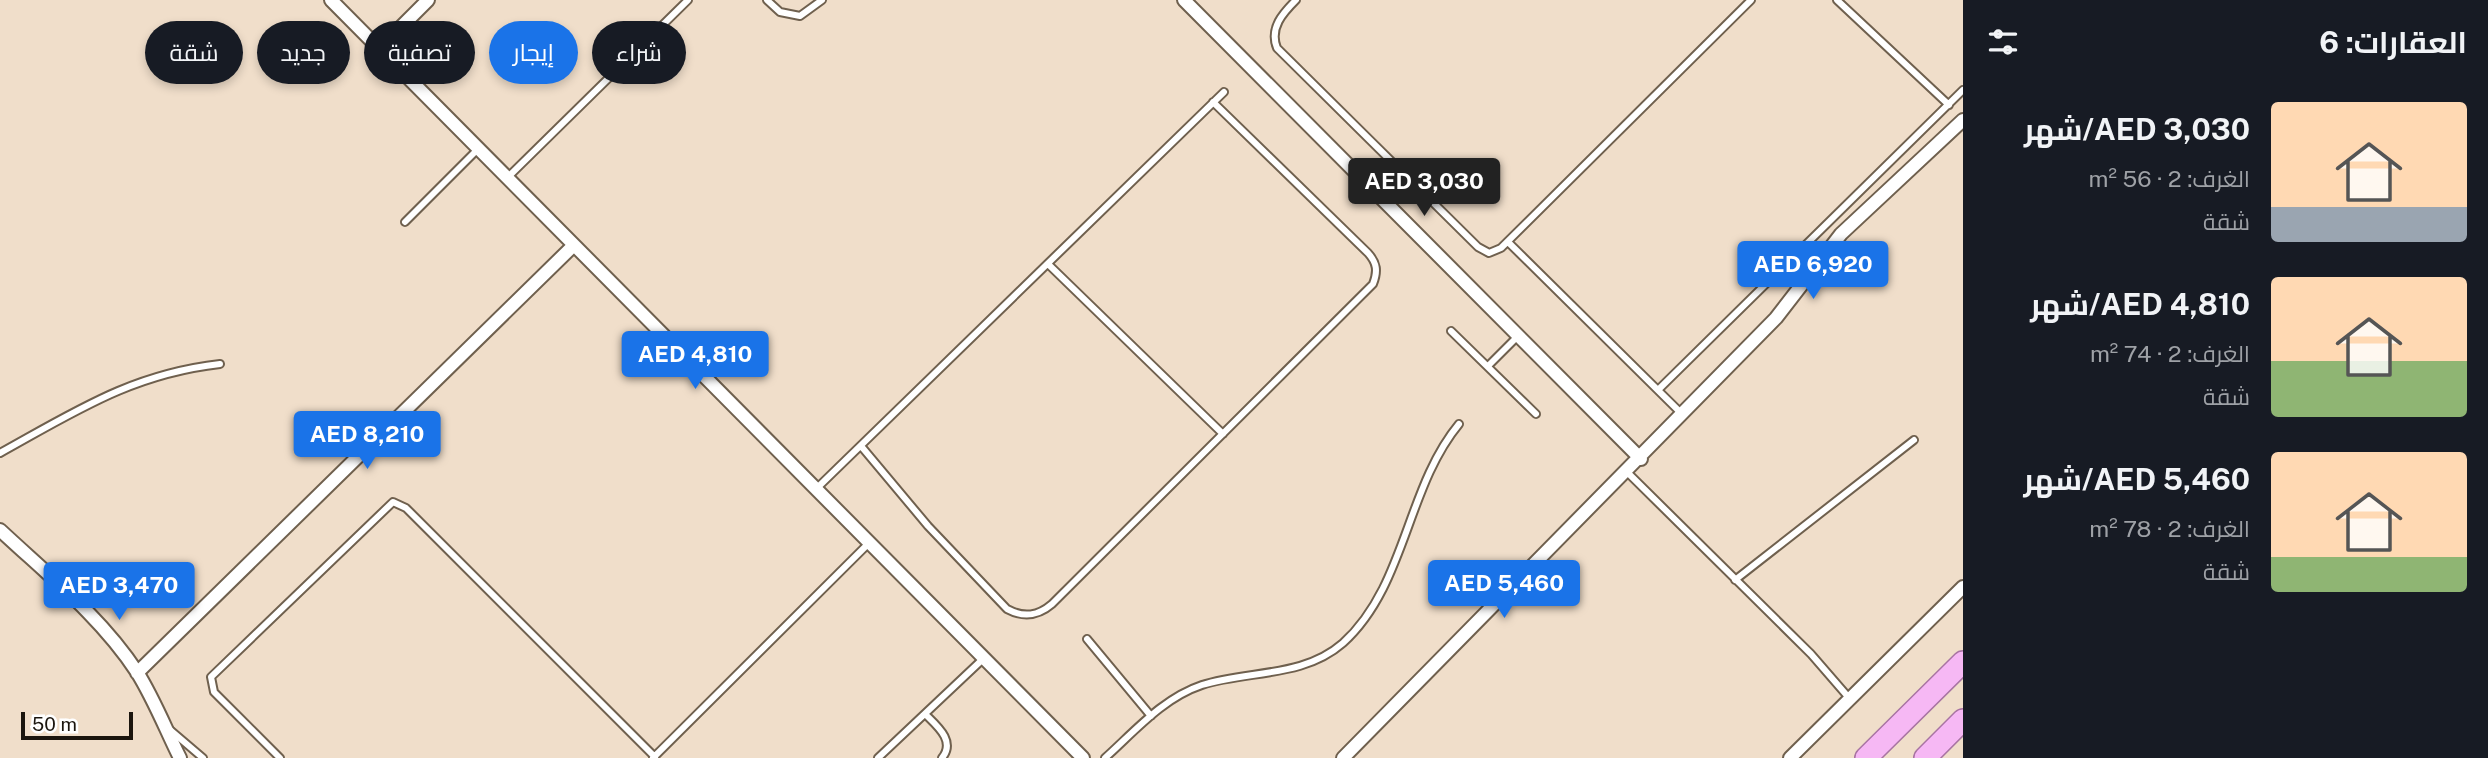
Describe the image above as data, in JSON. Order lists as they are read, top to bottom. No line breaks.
{"scale_bar":"50 m","page":{"heading":"العقارات: 6","chip":["شراء","إيجار","تصفية","جديد","شقة"],"list":[{"name":"AED 3,030/شهر","note":"الغرف: 2 · 56 m² · شقة"},{"name":"AED 4,810/شهر","note":"الغرف: 2 · 74 m² · شقة"},{"name":"AED 5,460/شهر","note":"الغرف: 2 · 78 m² · شقة"}],"price":["AED 3,030","AED 6,920","AED 4,810","AED 8,210","AED 5,460","AED 3,470"],"scale":"50 m"}}
